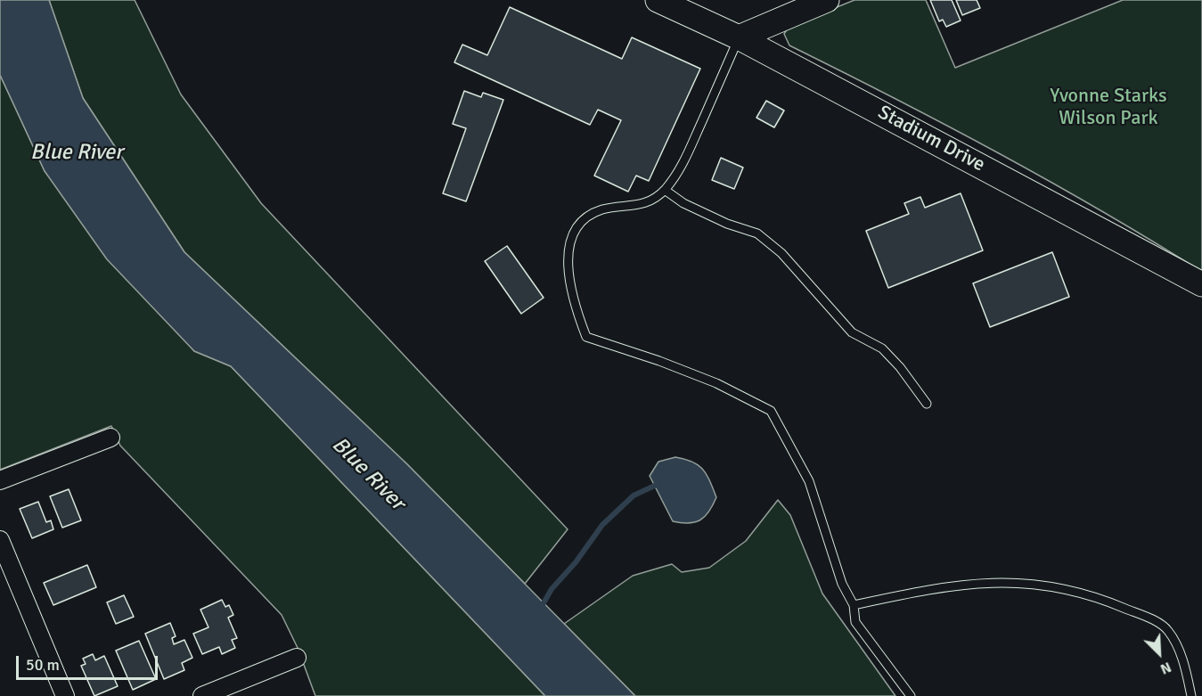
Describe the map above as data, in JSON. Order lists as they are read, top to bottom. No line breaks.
{"streets":{"main road":["Stadium Drive"]},"water":["Blue River"],"parks":["Yvonne Starks Wilson Park"],"scale_bar":"50 m","north":"bottom right"}
